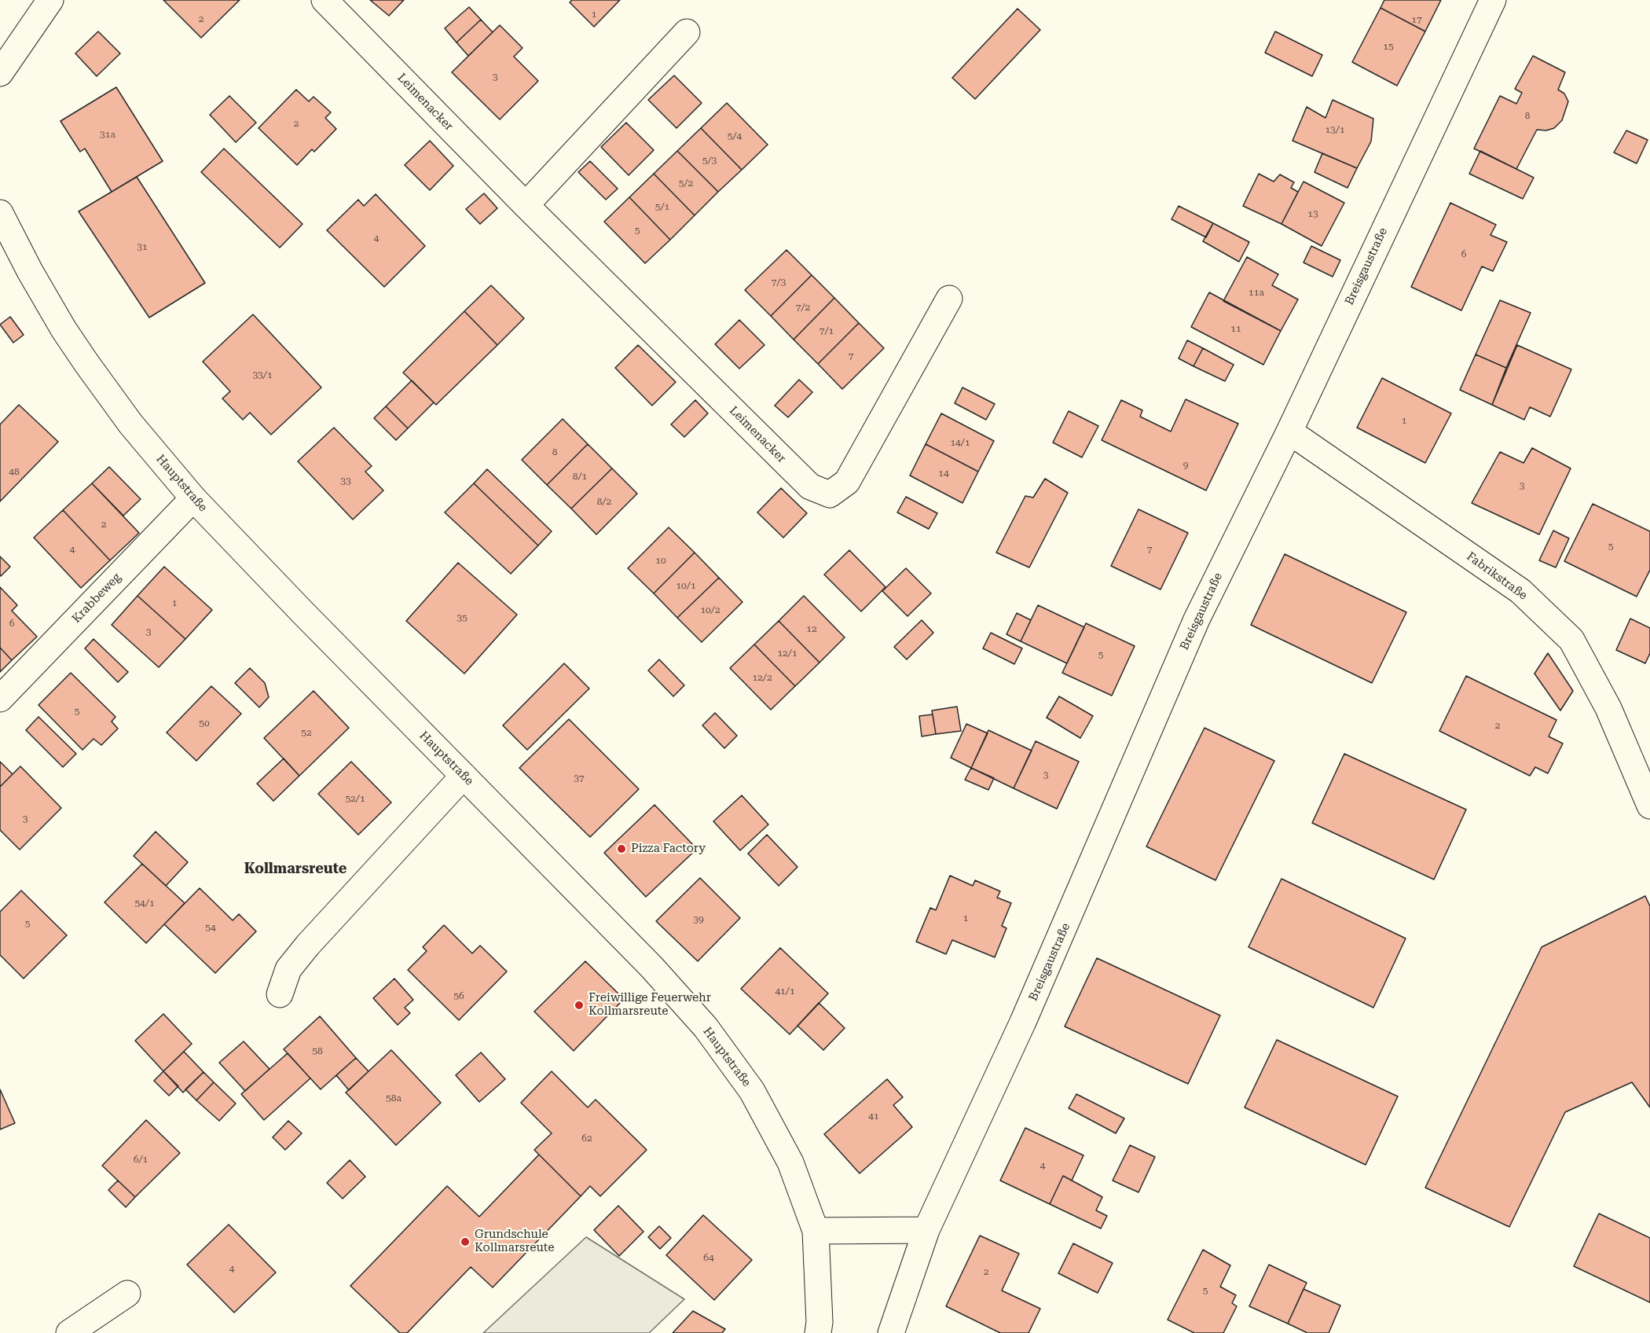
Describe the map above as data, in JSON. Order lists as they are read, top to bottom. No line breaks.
{"streets":{"street":["Leimenacker","Breisgaustraße","Hauptstraße","Fabrikstraße","Krabbeweg"]},"crossings":[["Breisgaustraße","Fabrikstraße"],["Hauptstraße","Krabbeweg"]],"districts":["Kollmarsreute"],"places":["Pizza Factory","Freiwillige Feuerwehr Kollmarsreute","Grundschule Kollmarsreute"],"house_numbers":["1","2","17","15","3","8","2","13/1","31a","5/4","5/3","5/2","5/1","13","5","4","31","6","7/3","11a","7/2","11","7/1","7","33/1","1","14/1","8","9","48","14","8/1","33","3","8/2","2","5","4","7","10","10/1","1","10/2","35","6","12","3","12/1","5","12/2","5","50","2","52","3","37","52/1","3","54/1","1","39","5","54","41/1","56","58","58a","41","62","6/1","4","64","4","2","5"]}
